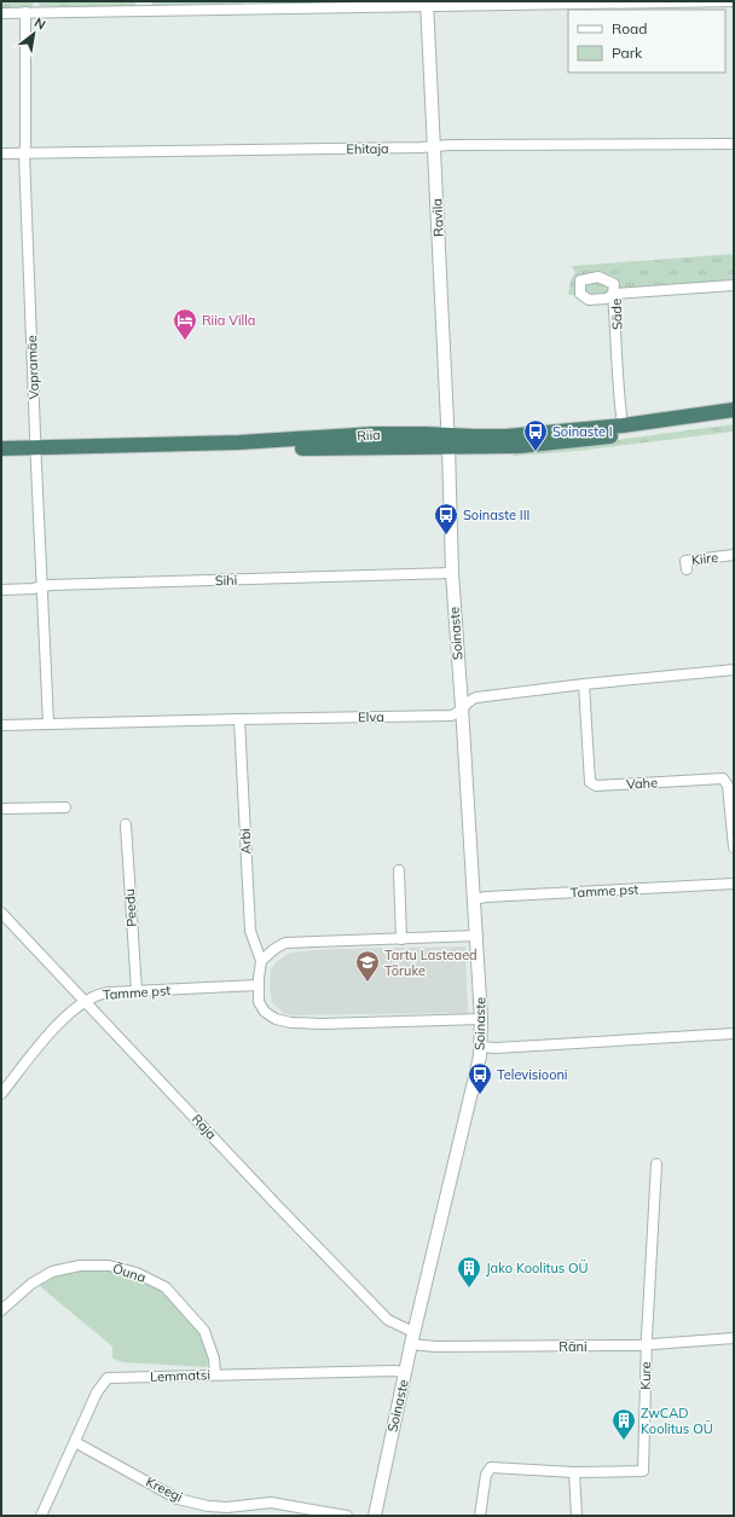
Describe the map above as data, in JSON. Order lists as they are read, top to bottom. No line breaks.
{"streets":{"highway":["Riia"],"street":["Ehitaja","Ravila","Säde","Vapramäe","Kiire","Sihi","Soinaste","Elva","Vahe","Arbi","Tamme pst","Peedu","Raja","Õuna","Räni","Lemmatsi","Kure","Kreegi"]},"crossings":[["Ehitaja","Ravila"],["Ehitaja","Vapramäe"],["Ravila","Riia"],["Ravila","Soinaste"],["Säde","Riia"],["Vapramäe","Riia"],["Vapramäe","Sihi"],["Vapramäe","Elva"],["Riia","Soinaste"],["Sihi","Soinaste"],["Soinaste","Elva"],["Soinaste","Tamme pst"],["Soinaste","Raja"],["Soinaste","Räni"],["Soinaste","Lemmatsi"],["Elva","Vahe"],["Elva","Arbi"],["Tamme pst","Peedu"],["Tamme pst","Raja"],["Raja","Räni"],["Õuna","Lemmatsi"],["Räni","Kure"],["Lemmatsi","Kreegi"]],"places":{"hotel":["Riia Villa"],"bus stop":["Soinaste I","Soinaste III","Televisiooni"],"school or university":["Tartu Lasteaed Tõruke"],"building":["Jako Koolitus OÜ","ZwCAD Koolitus OÜ"]},"legend":["Road","Park"],"north":"top right"}
